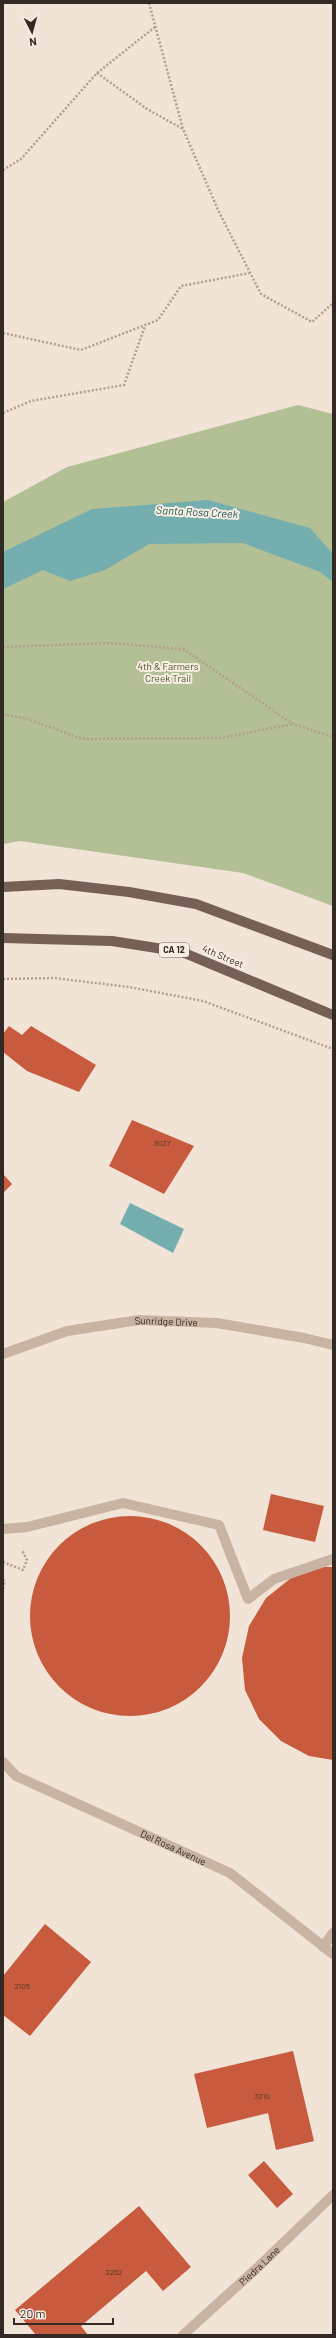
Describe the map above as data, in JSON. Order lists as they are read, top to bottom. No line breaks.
{"streets":{"main road":["CA 12","4th Street"],"street":["Sunridge Drive","Del Rosa Avenue","Piedra Lane"]},"water":["Santa Rosa Creek"],"parks":["4th & Farmers Creek Trail"],"house_numbers":["3037","2105","3210","3252"],"scale_bar":"20 m","north":"bottom"}
